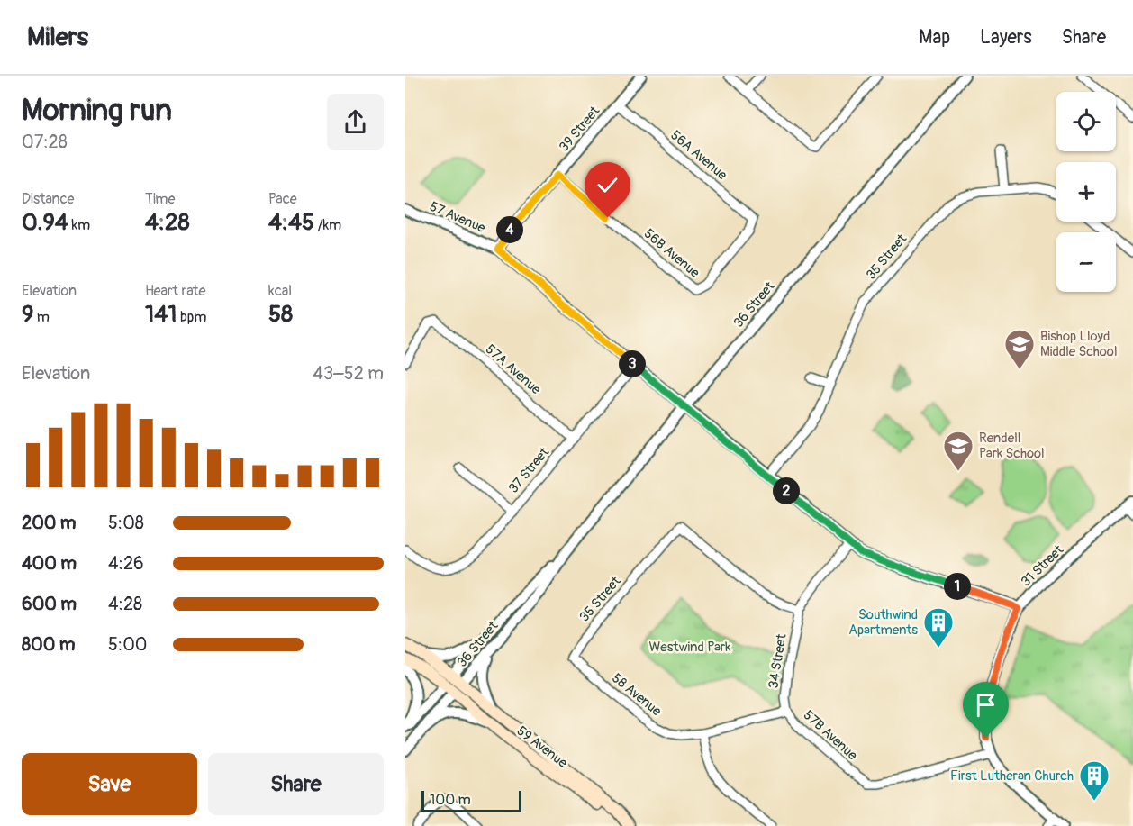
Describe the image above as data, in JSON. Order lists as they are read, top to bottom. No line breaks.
{"streets":{"main road":["59 Avenue"],"street":["39 Street","56A Avenue","57 Avenue","56B Avenue","35 Street","36 Street","57A Avenue","37 Street","31 Street","34 Street","58 Avenue","57B Avenue"]},"crossings":[["39 Street","56A Avenue"],["39 Street","57 Avenue"],["39 Street","56B Avenue"],["56A Avenue","56B Avenue"],["57 Avenue","35 Street"],["57 Avenue","36 Street"],["57 Avenue","37 Street"],["57 Avenue","31 Street"],["57 Avenue","34 Street"],["35 Street","34 Street"],["35 Street","58 Avenue"],["36 Street","59 Avenue"],["57A Avenue","37 Street"],["31 Street","57B Avenue"],["34 Street","57B Avenue"]],"parks":["Westwind Park"],"places":{"school or university":["Bishop Lloyd Middle School","Rendell Park School"],"building":["Southwind Apartments","First Lutheran Church"]},"scale_bar":"100 m","page":{"header":"Milers","nav":["Map","Layers","Share"],"heading":["Morning run","07:28"],"map_buttons":["+","−"],"stats":[["Distance","0.94 km"],["Time","4:28"],["Pace","4:45 /km"],["Elevation","9 m"],["Heart rate","141 bpm"],["kcal","58"]],"pins":["4","3","2","1"],"chart":["Elevation","43–52 m"],"list":[{"name":"200 m","note":"5:08"},{"name":"400 m","note":"4:26"},{"name":"600 m","note":"4:28"},{"name":"800 m","note":"5:00"}],"buttons":["Save","Share"],"scale":"100 m"}}
